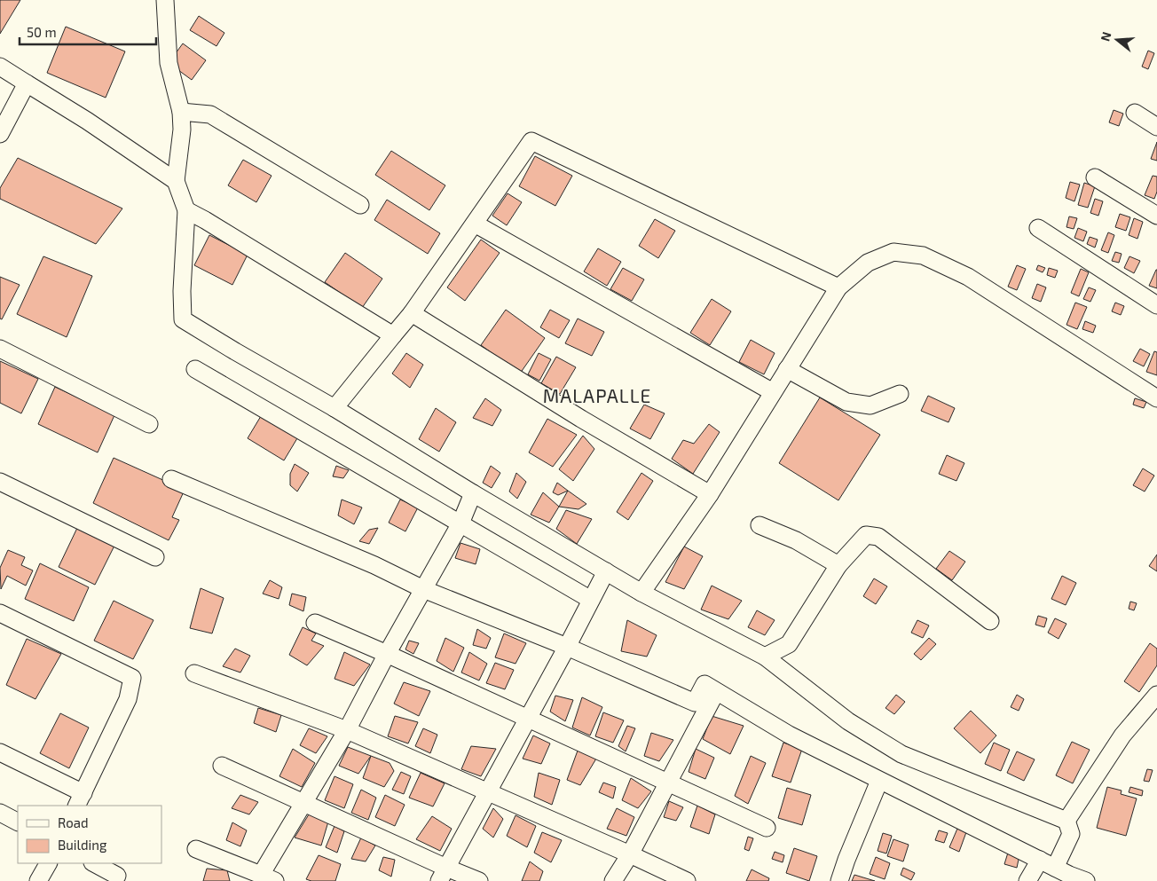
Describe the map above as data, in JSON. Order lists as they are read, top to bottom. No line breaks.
{"districts":["MALAPALLE"],"legend":["Road","Building"],"scale_bar":"50 m","north":"left"}
